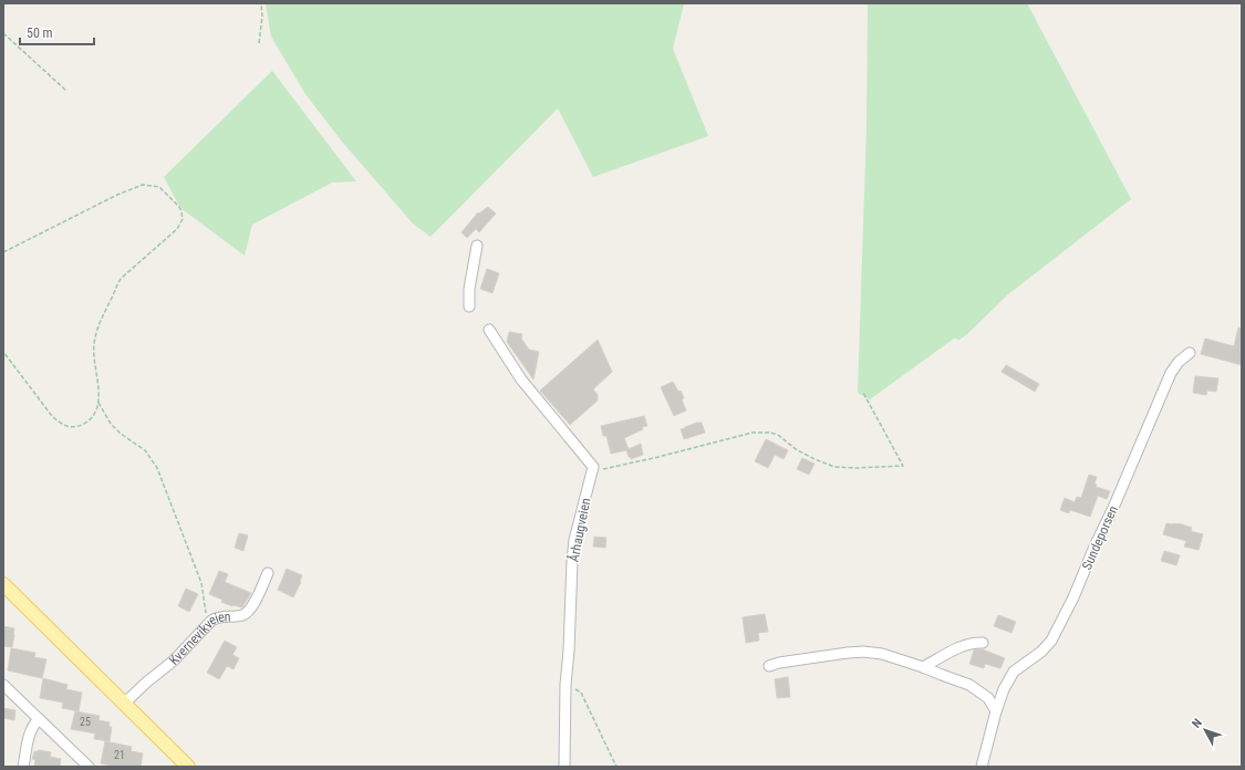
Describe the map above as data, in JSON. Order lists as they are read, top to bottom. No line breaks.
{"streets":{"street":["Århaugveien","Sundeporsen","Kvernevikveien"]},"house_numbers":["25","21"],"scale_bar":"50 m","north":"top left"}
